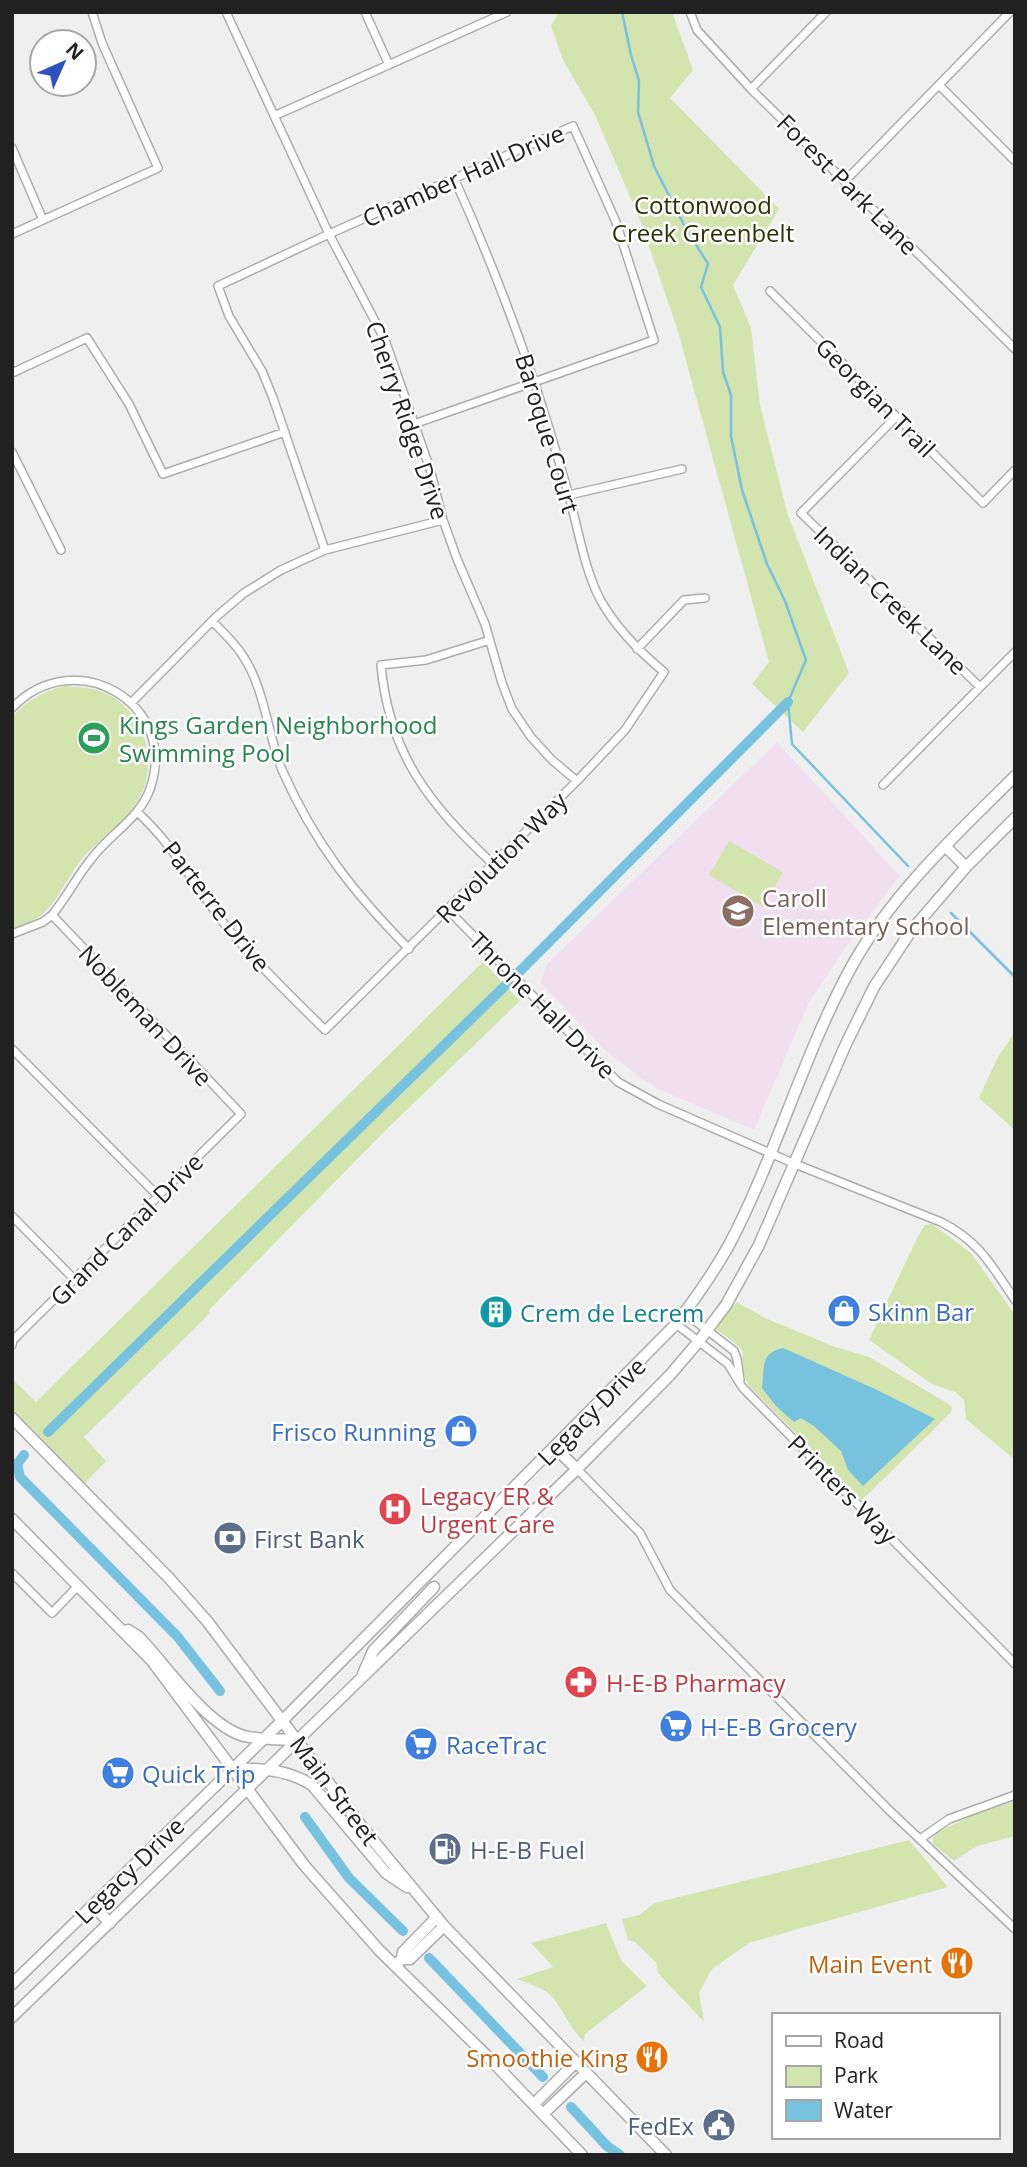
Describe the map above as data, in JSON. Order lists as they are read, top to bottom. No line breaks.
{"streets":{"main road":["Legacy Drive","Main Street"],"street":["Chamber Hall Drive","Forest Park Lane","Georgian Trail","Cherry Ridge Drive","Baroque Court","Indian Creek Lane","Revolution Way","Parterre Drive","Throne Hall Drive","Nobleman Drive","Grand Canal Drive","Printers Way"]},"crossings":[["Chamber Hall Drive","Cherry Ridge Drive"],["Chamber Hall Drive","Baroque Court"],["Georgian Trail","Indian Creek Lane"],["Cherry Ridge Drive","Revolution Way"],["Baroque Court","Revolution Way"],["Revolution Way","Parterre Drive"],["Revolution Way","Throne Hall Drive"],["Throne Hall Drive","Legacy Drive"],["Nobleman Drive","Grand Canal Drive"],["Legacy Drive","Printers Way"],["Legacy Drive","Main Street"]],"parks":["Cottonwood Creek Greenbelt"],"places":{"sports":["Kings Garden Neighborhood Swimming Pool"],"school or university":["Caroll Elementary School"],"shop":["Skinn Bar","Frisco Running"],"building":["Crem de Lecrem"],"hospital":["Legacy ER & Urgent Care"],"bank":["First Bank"],"pharmacy":["H-E-B Pharmacy"],"supermarket":["H-E-B Grocery","RaceTrac","Quick Trip"],"fuel station":["H-E-B Fuel"],"restaurant":["Main Event","Smoothie King"],"public building":["FedEx"]},"legend":["Road","Park","Water"],"north":"top right"}
